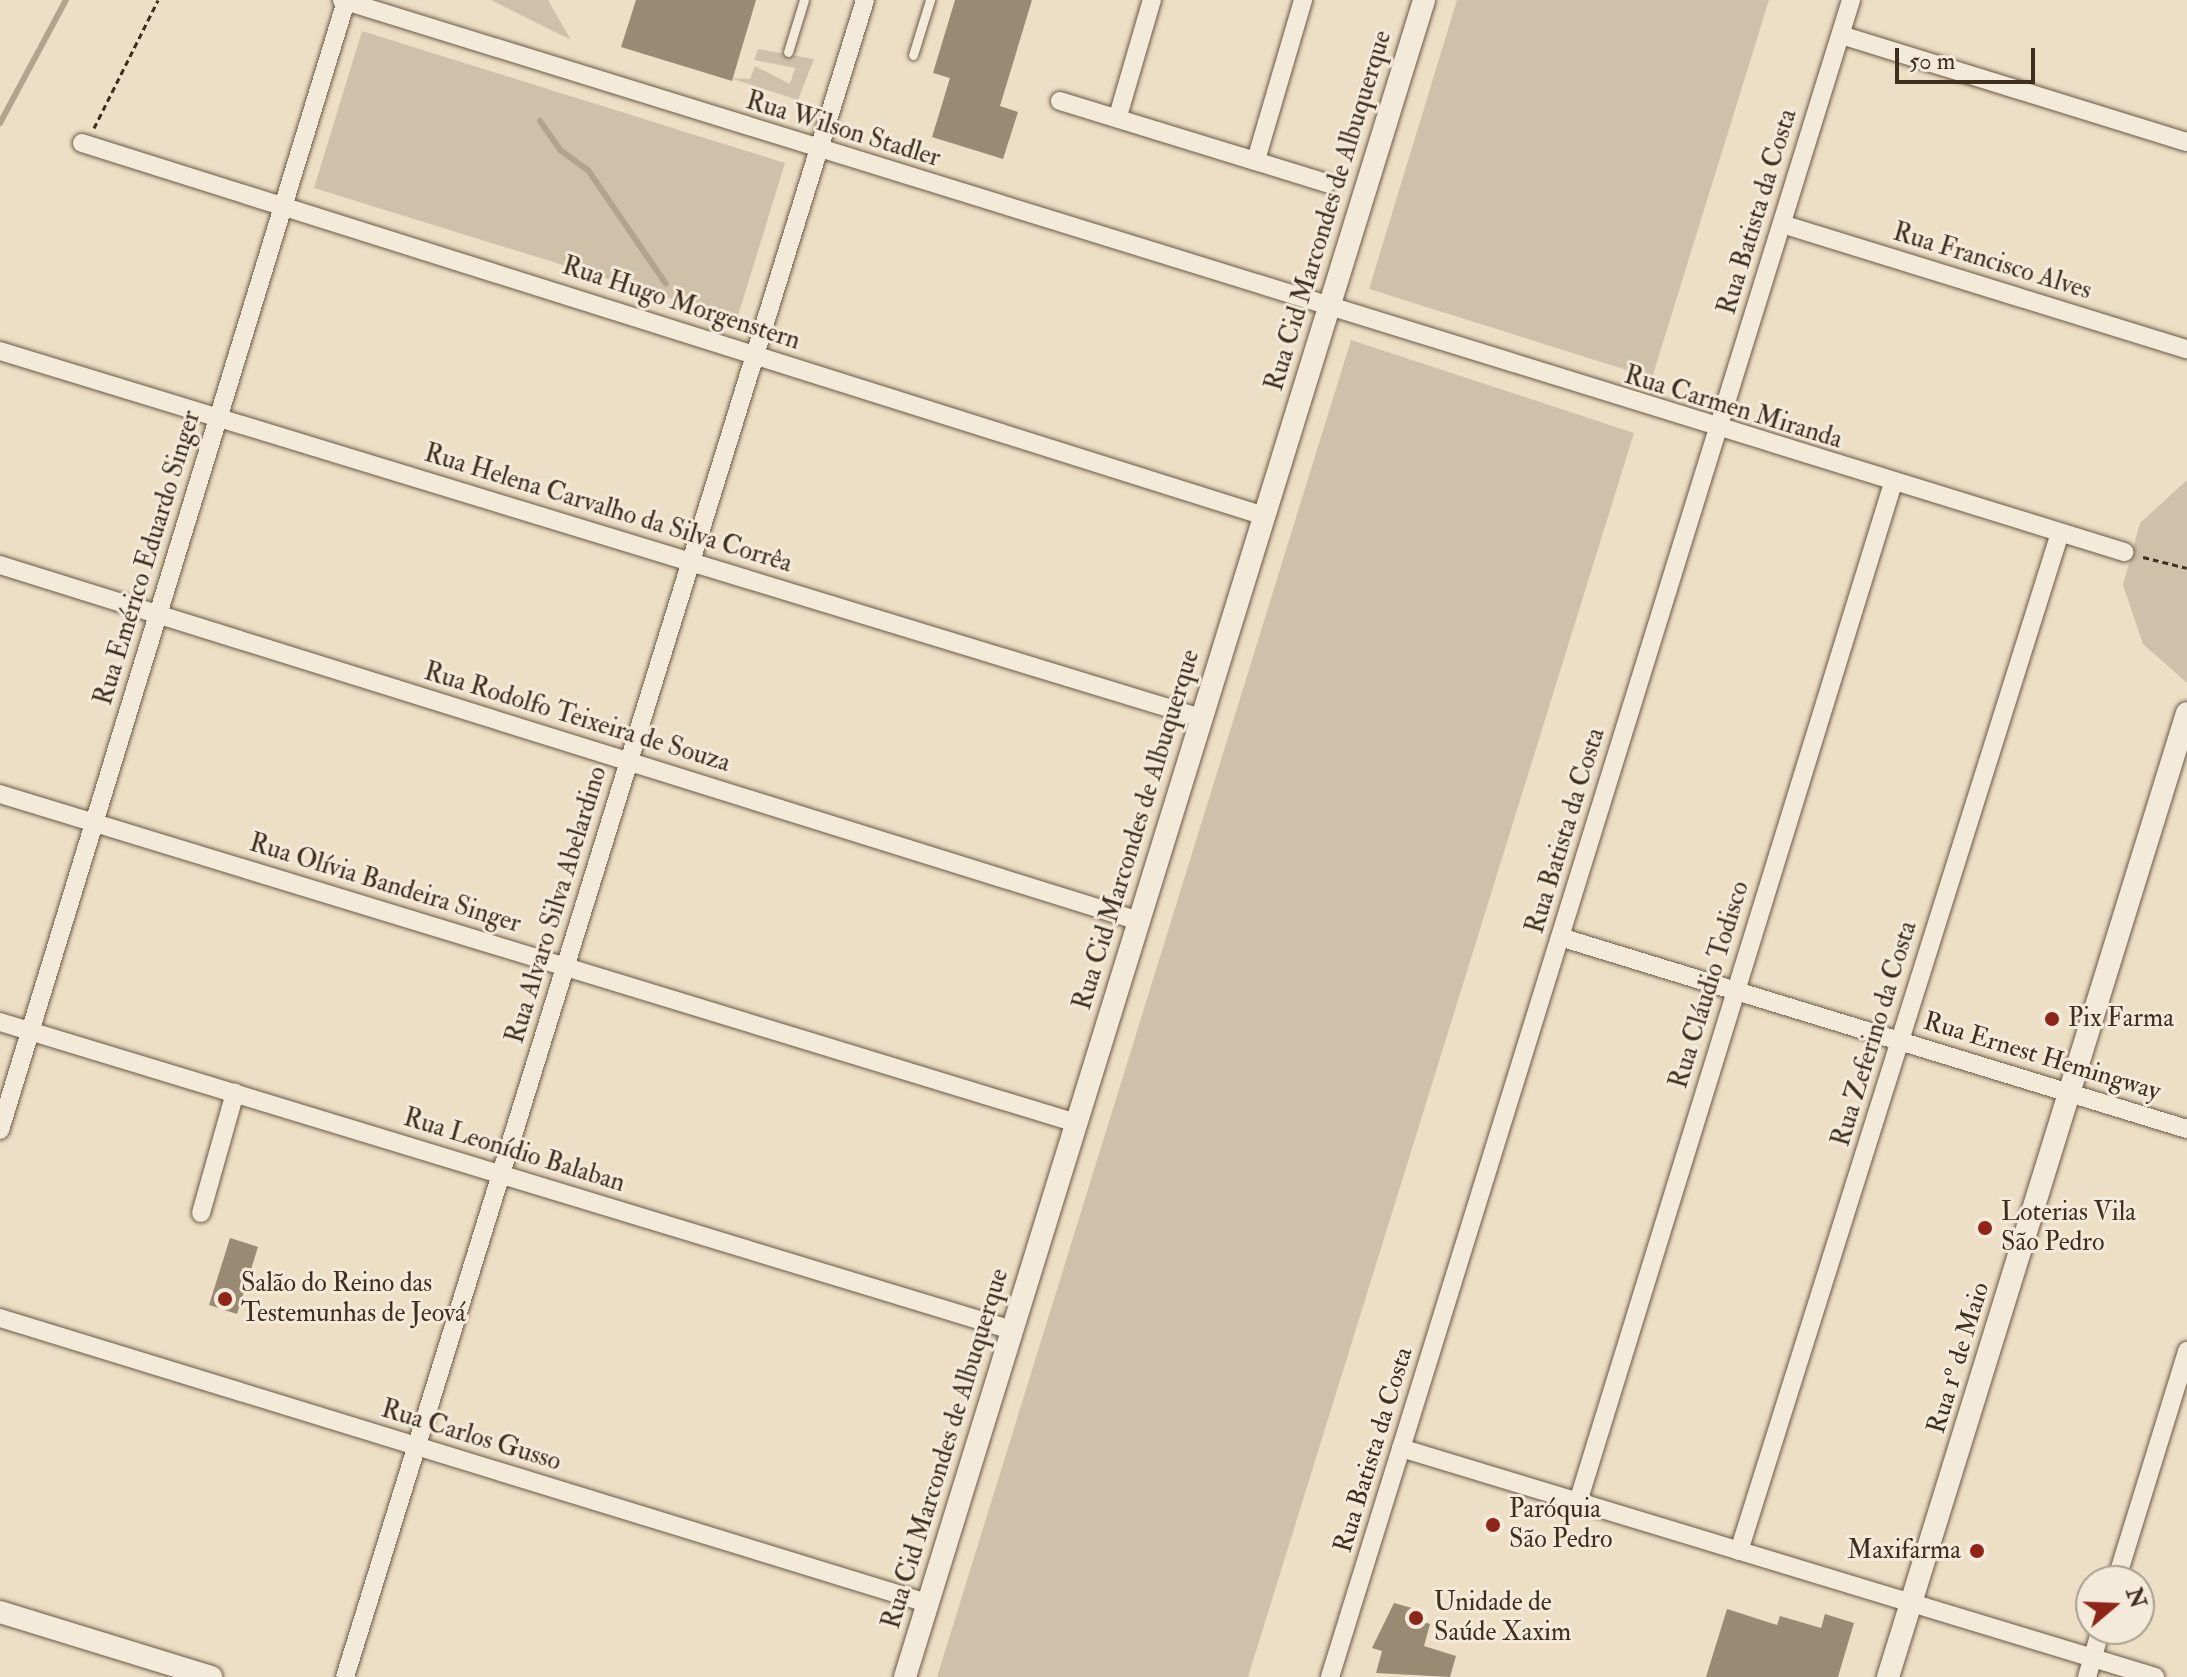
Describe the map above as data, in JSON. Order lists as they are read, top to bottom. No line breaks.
{"streets":{"street":["Rua Wilson Stadler","Rua Cid Marcondes de Albuquerque","Rua Batista da Costa","Rua Francisco Alves","Rua Hugo Morgenstern","Rua Carmen Miranda","Rua Helena Carvalho da Silva Corrêa","Rua Emérico Eduardo Singer","Rua Rodolfo Teixeira de Souza","Rua Olívia Bandeira Singer","Rua Alvaro Silva Abelardino","Rua Cláudio Todisco","Rua Zeferino da Costa","Rua Ernest Hemingway","Rua Leonídio Balaban","Rua 1º de Maio","Rua Carlos Gusso"]},"crossings":[["Rua Wilson Stadler","Rua Cid Marcondes de Albuquerque"],["Rua Wilson Stadler","Rua Carmen Miranda"],["Rua Wilson Stadler","Rua Emérico Eduardo Singer"],["Rua Wilson Stadler","Rua Alvaro Silva Abelardino"],["Rua Cid Marcondes de Albuquerque","Rua Hugo Morgenstern"],["Rua Cid Marcondes de Albuquerque","Rua Carmen Miranda"],["Rua Cid Marcondes de Albuquerque","Rua Helena Carvalho da Silva Corrêa"],["Rua Cid Marcondes de Albuquerque","Rua Rodolfo Teixeira de Souza"],["Rua Cid Marcondes de Albuquerque","Rua Olívia Bandeira Singer"],["Rua Cid Marcondes de Albuquerque","Rua Leonídio Balaban"],["Rua Cid Marcondes de Albuquerque","Rua Carlos Gusso"],["Rua Batista da Costa","Rua Francisco Alves"],["Rua Batista da Costa","Rua Carmen Miranda"],["Rua Batista da Costa","Rua Ernest Hemingway"],["Rua Hugo Morgenstern","Rua Emérico Eduardo Singer"],["Rua Hugo Morgenstern","Rua Alvaro Silva Abelardino"],["Rua Carmen Miranda","Rua Cláudio Todisco"],["Rua Carmen Miranda","Rua Zeferino da Costa"],["Rua Helena Carvalho da Silva Corrêa","Rua Emérico Eduardo Singer"],["Rua Helena Carvalho da Silva Corrêa","Rua Alvaro Silva Abelardino"],["Rua Emérico Eduardo Singer","Rua Rodolfo Teixeira de Souza"],["Rua Emérico Eduardo Singer","Rua Olívia Bandeira Singer"],["Rua Emérico Eduardo Singer","Rua Leonídio Balaban"],["Rua Rodolfo Teixeira de Souza","Rua Alvaro Silva Abelardino"],["Rua Olívia Bandeira Singer","Rua Alvaro Silva Abelardino"],["Rua Alvaro Silva Abelardino","Rua Leonídio Balaban"],["Rua Alvaro Silva Abelardino","Rua Carlos Gusso"],["Rua Cláudio Todisco","Rua Ernest Hemingway"],["Rua Zeferino da Costa","Rua Ernest Hemingway"],["Rua Ernest Hemingway","Rua 1º de Maio"]],"places":["Pix Farma","Loterias Vila São Pedro","Salão do Reino das Testemunhas de Jeová","Paróquia São Pedro","Maxifarma","Unidade de Saúde Xaxim"],"scale_bar":"50 m","north":"right"}
